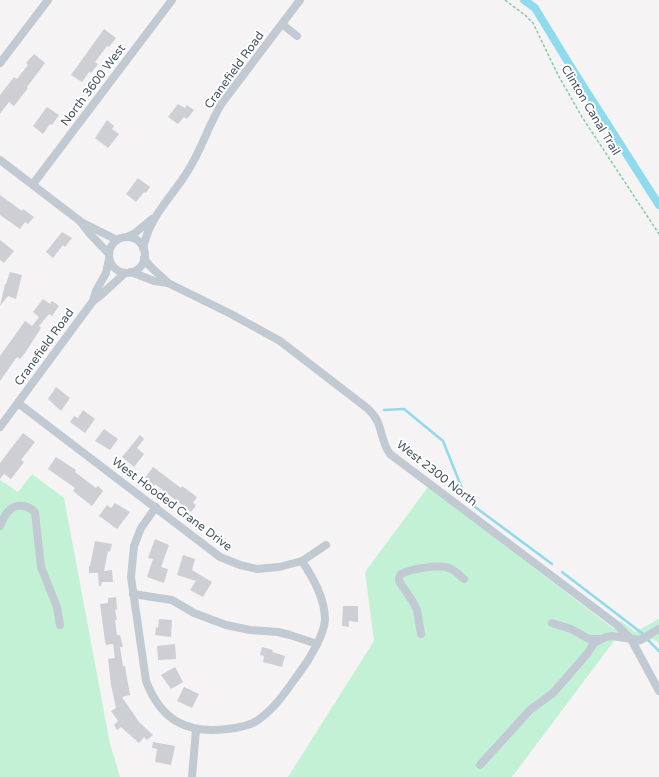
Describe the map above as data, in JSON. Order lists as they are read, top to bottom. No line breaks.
{"streets":{"street":["Cranefield Road","North 3600 West","West 2300 North","West Hooded Crane Drive"],"path":["Clinton Canal Trail"]},"crossings":[["Cranefield Road","West Hooded Crane Drive"]]}
